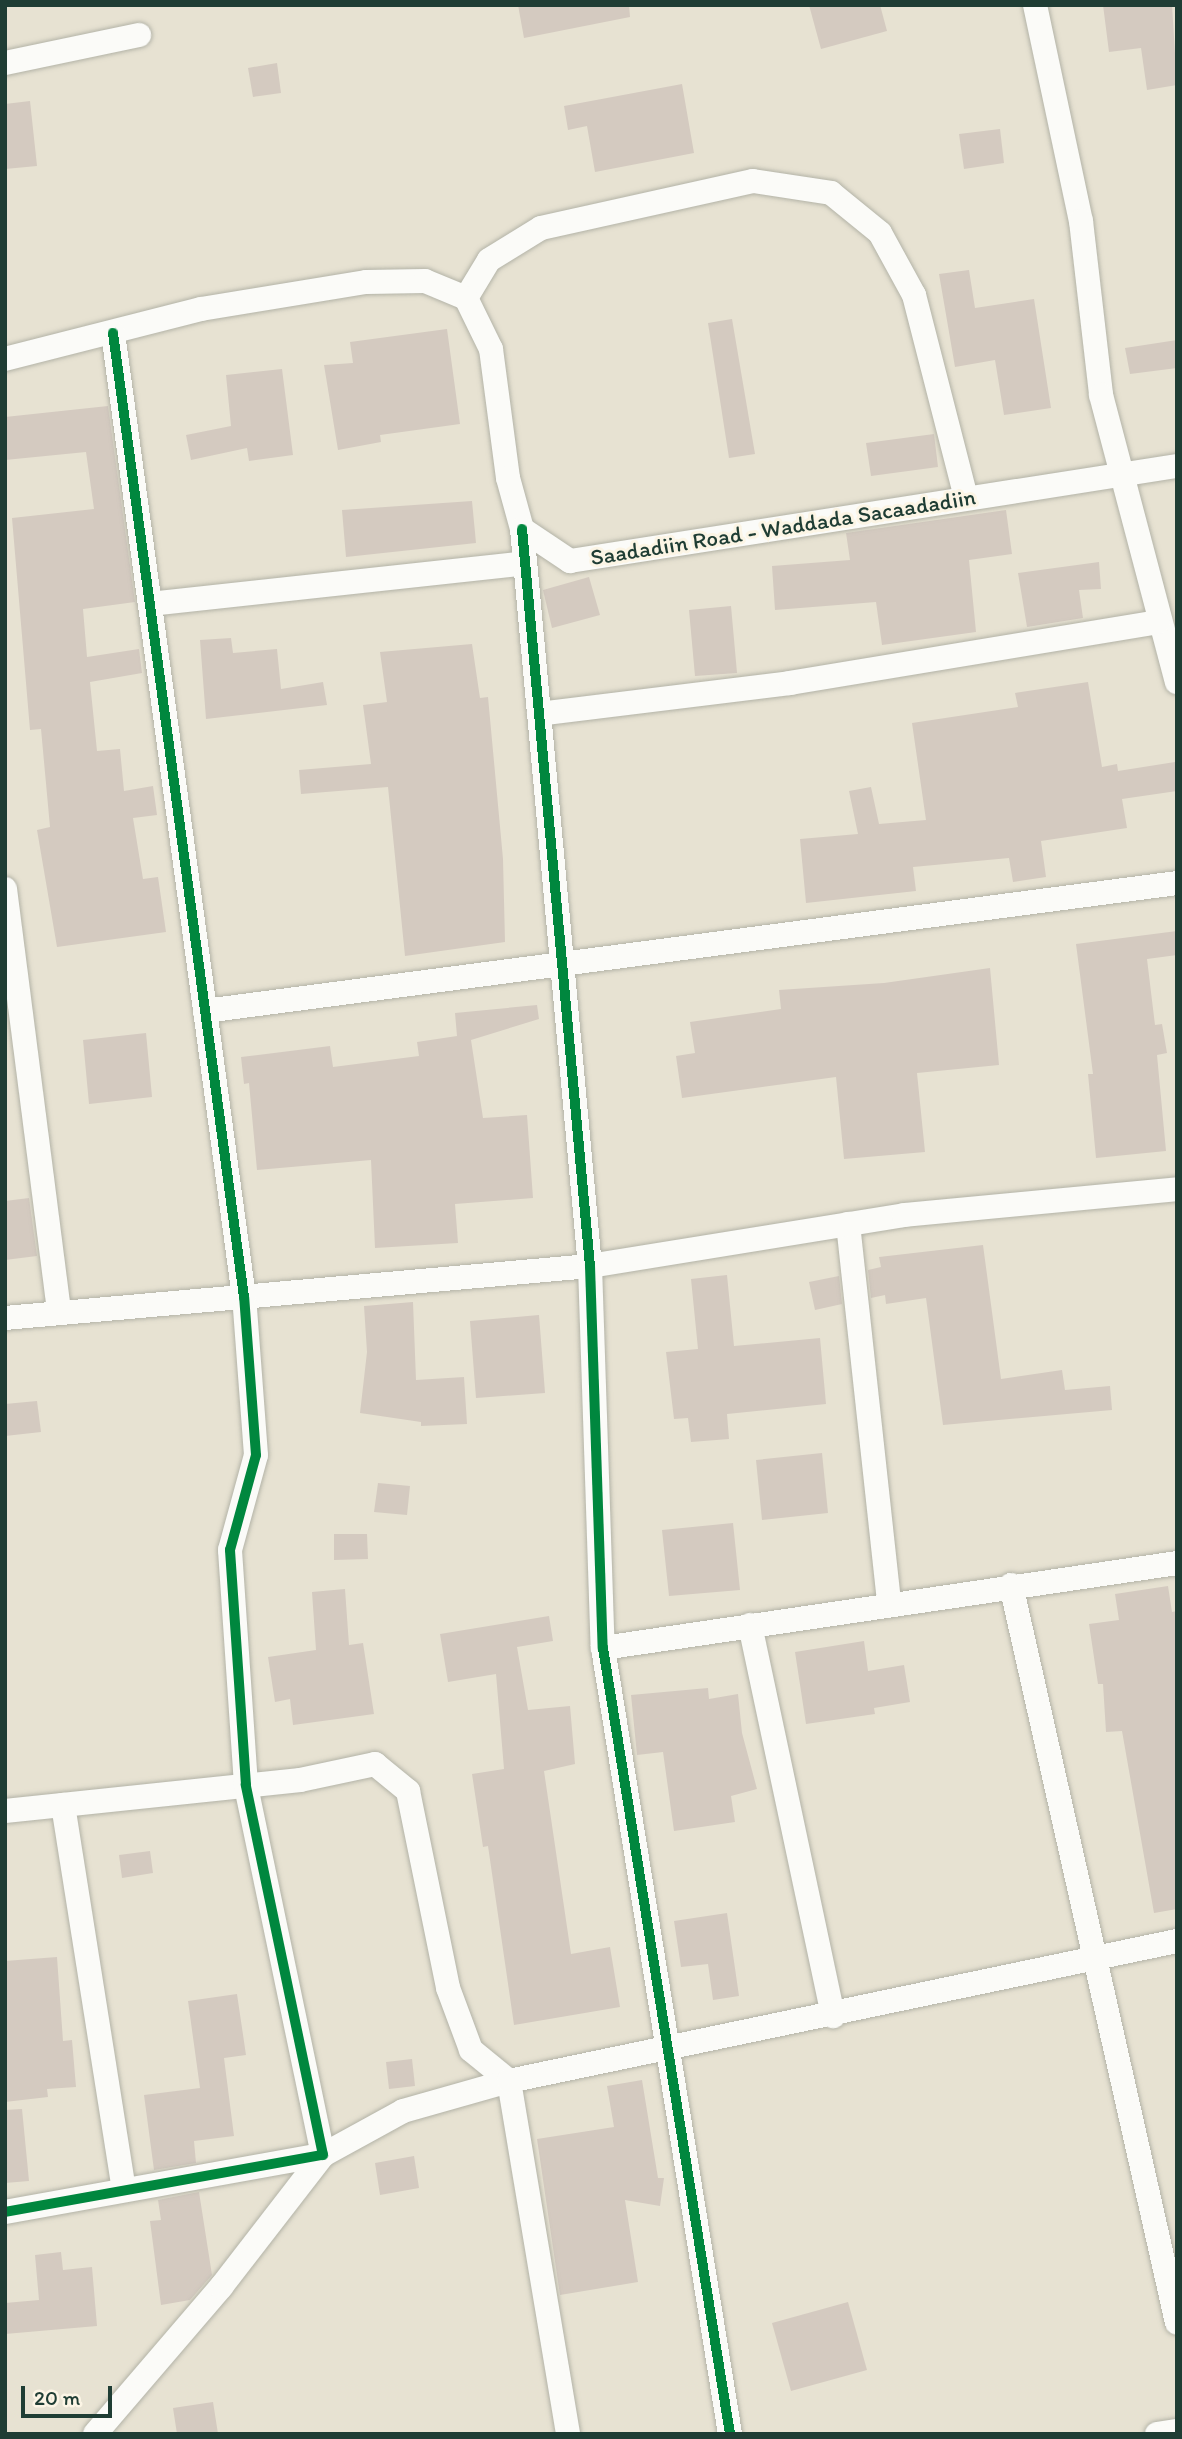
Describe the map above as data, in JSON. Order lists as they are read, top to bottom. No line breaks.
{"streets":{"street":["Saadadiin Road - Waddada Sacaadadiin"]},"scale_bar":"20 m"}
